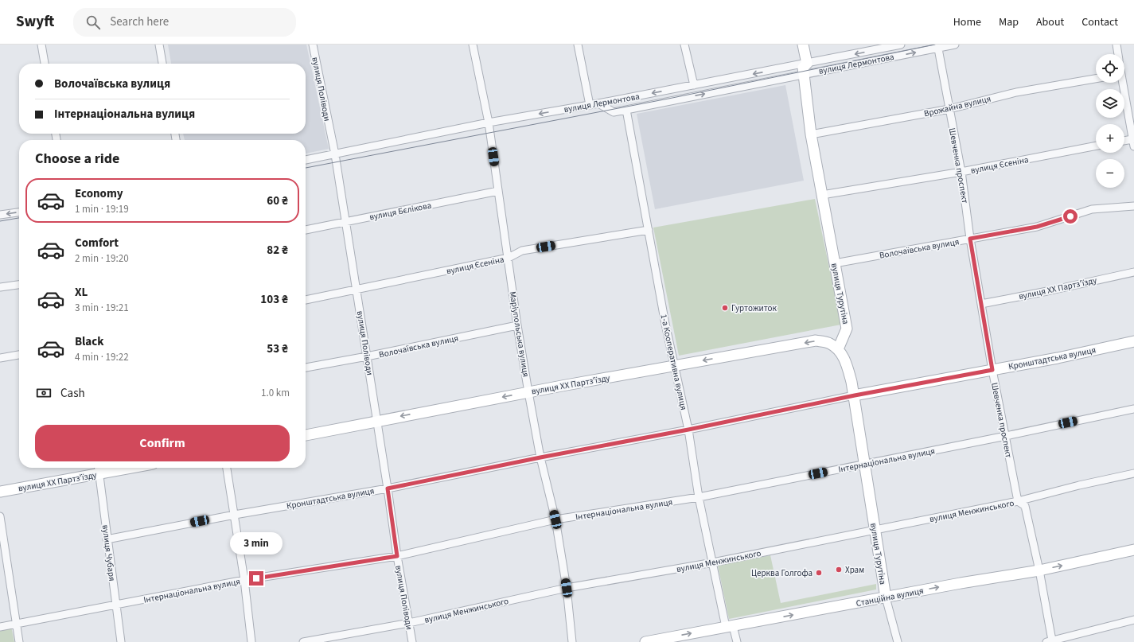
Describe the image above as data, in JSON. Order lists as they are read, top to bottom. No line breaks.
{"streets":{"street":["вулиця Лермонтова","вулиця Поліводи","Врожайна вулиця","вулиця Єсеніна","Шевченка проспект","вулиця Бєлікова","Волочаївська вулиця","вулиця XX Партз'їзду","вулиця Турутіна","Маріупольська вулиця","Кронштадтська вулиця","1-а Кооперативна вулиця","Інтернаціональна вулиця","вулиця Менжинського","вулиця Чубаря","Станційна вулиця"]},"crossings":[["вулиця Лермонтова","вулиця Поліводи"],["вулиця Лермонтова","Шевченка проспект"],["вулиця Лермонтова","вулиця Турутіна"],["вулиця Лермонтова","Маріупольська вулиця"],["вулиця Лермонтова","1-а Кооперативна вулиця"],["вулиця Поліводи","вулиця Єсеніна"],["вулиця Поліводи","вулиця Бєлікова"],["вулиця Поліводи","Волочаївська вулиця"],["вулиця Поліводи","вулиця XX Партз'їзду"],["вулиця Поліводи","Кронштадтська вулиця"],["вулиця Поліводи","Інтернаціональна вулиця"],["вулиця Поліводи","вулиця Менжинського"],["Врожайна вулиця","Шевченка проспект"],["Врожайна вулиця","вулиця Турутіна"],["вулиця Єсеніна","Шевченка проспект"],["вулиця Єсеніна","вулиця Турутіна"],["вулиця Єсеніна","Маріупольська вулиця"],["вулиця Єсеніна","1-а Кооперативна вулиця"],["Шевченка проспект","Волочаївська вулиця"],["Шевченка проспект","вулиця XX Партз'їзду"],["Шевченка проспект","Кронштадтська вулиця"],["Шевченка проспект","Інтернаціональна вулиця"],["Шевченка проспект","вулиця Менжинського"],["Шевченка проспект","Станційна вулиця"],["вулиця Бєлікова","Маріупольська вулиця"],["Волочаївська вулиця","вулиця Турутіна"],["Волочаївська вулиця","Маріупольська вулиця"],["вулиця XX Партз'їзду","вулиця Турутіна"],["вулиця XX Партз'їзду","Маріупольська вулиця"],["вулиця XX Партз'їзду","1-а Кооперативна вулиця"],["вулиця XX Партз'їзду","вулиця Чубаря"],["вулиця Турутіна","Кронштадтська вулиця"],["вулиця Турутіна","Інтернаціональна вулиця"],["вулиця Турутіна","вулиця Менжинського"],["вулиця Турутіна","Станційна вулиця"],["Маріупольська вулиця","Кронштадтська вулиця"],["Маріупольська вулиця","Інтернаціональна вулиця"],["Маріупольська вулиця","вулиця Менжинського"],["Кронштадтська вулиця","1-а Кооперативна вулиця"],["Кронштадтська вулиця","вулиця Чубаря"],["1-а Кооперативна вулиця","Інтернаціональна вулиця"],["1-а Кооперативна вулиця","вулиця Менжинського"],["1-а Кооперативна вулиця","Станційна вулиця"],["Інтернаціональна вулиця","вулиця Чубаря"]],"one_way":["вулиця XX Партз'їзду","Станційна вулиця"],"places":["Гуртожиток","Храм","Церква Голгофа"],"page":{"header":"Swyft","search":"Search here","nav":["Home","Map","About","Contact"],"map_buttons":["+","−"],"banner":["Волочаївська вулиця","Інтернаціональна вулиця"],"heading":"Choose a ride","list":[{"name":"Economy","note":"1 min · 19:19","value":"60 ₴"},{"name":"Comfort","note":"2 min · 19:20","value":"82 ₴"},{"name":"XL","note":"3 min · 19:21","value":"103 ₴"},{"name":"Black","note":"4 min · 19:22","value":"53 ₴"}],"pay":["Cash","1.0 km"],"buttons":"Confirm","bubble":"3 min"}}
